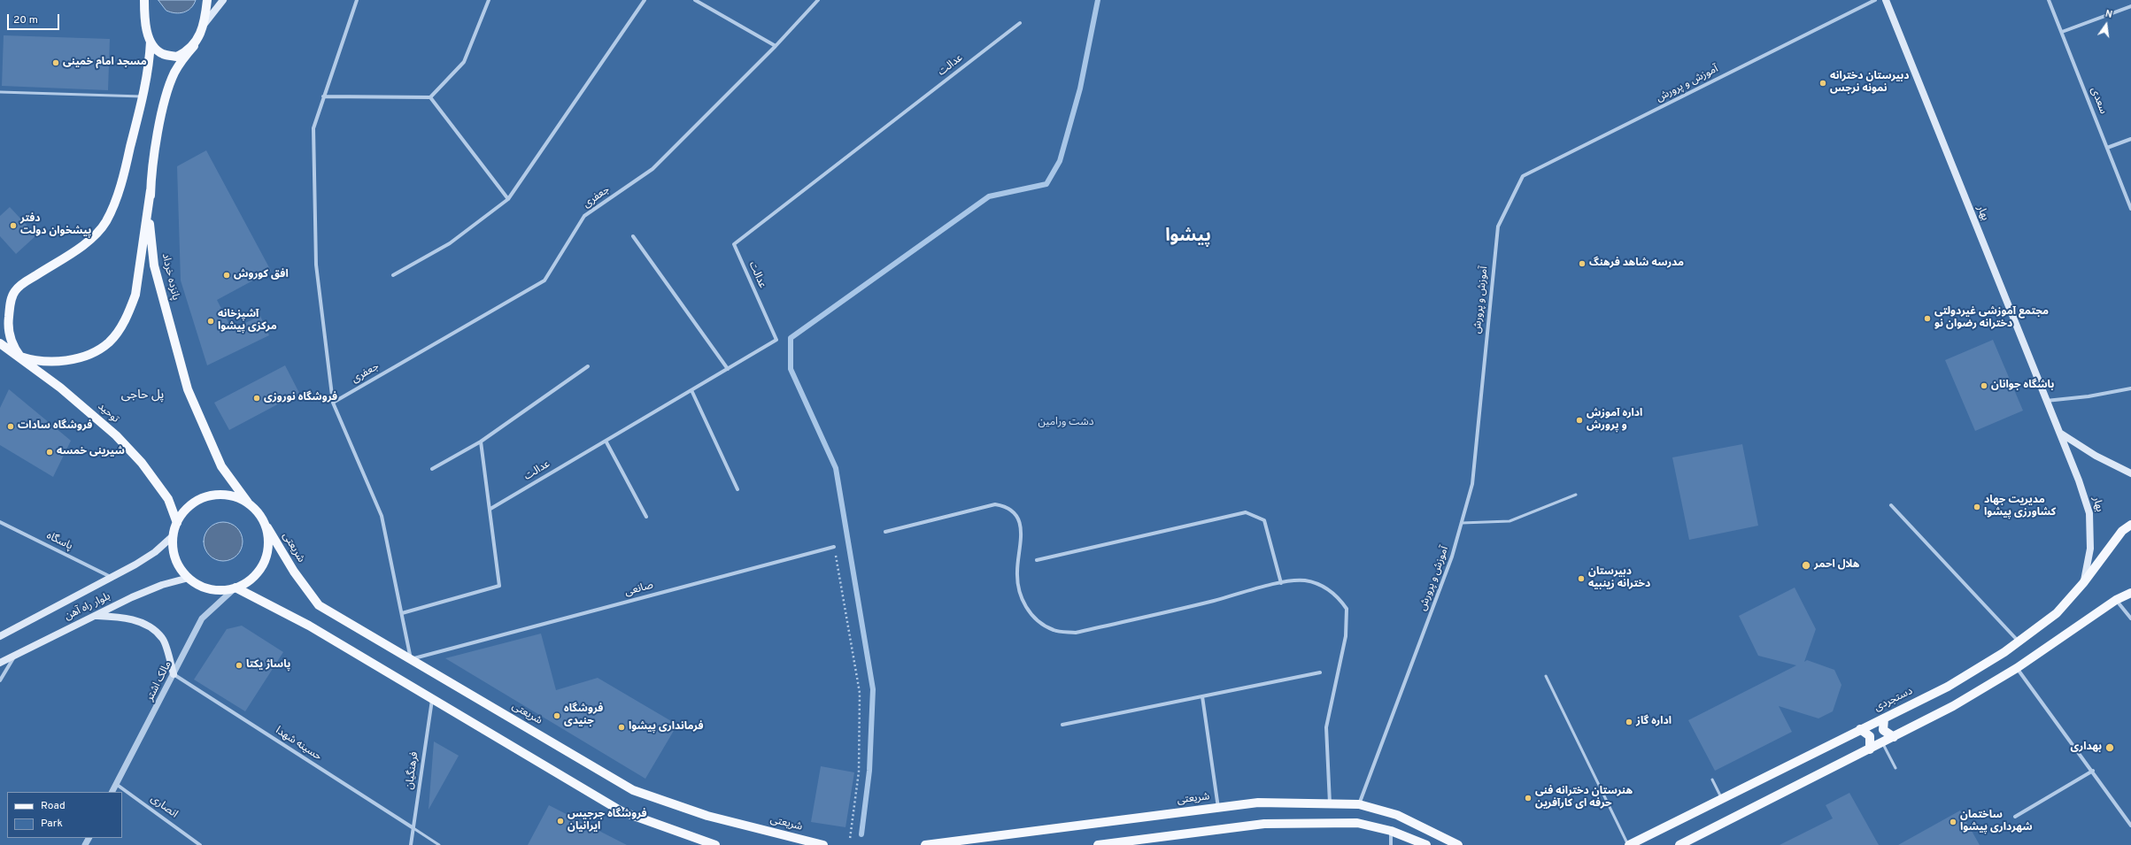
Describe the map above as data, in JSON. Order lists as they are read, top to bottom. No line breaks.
{"streets":{"main road":["بهار","پانزده خرداد","توحید","شریعتی","بلوار راه آهن","دستجردی"],"street":["عدالت","آموزش و پرورش","سعدی","جعفری","پاسگاه","صانعی","مالک اشتر","حسینه شهدا","فرهنگیان","انصاری"]},"crossings":[["آموزش و پرورش","شریعتی"],["بهار","دستجردی"],["پانزده خرداد","توحید"],["پانزده خرداد","شریعتی"],["پانزده خرداد","بلوار راه آهن"],["پانزده خرداد","مالک اشتر"],["توحید","شریعتی"],["توحید","بلوار راه آهن"],["توحید","مالک اشتر"],["پاسگاه","بلوار راه آهن"],["شریعتی","صانعی"],["شریعتی","بلوار راه آهن"],["شریعتی","مالک اشتر"],["بلوار راه آهن","مالک اشتر"],["مالک اشتر","حسینه شهدا"],["مالک اشتر","انصاری"],["حسینه شهدا","فرهنگیان"]],"districts":["پیشوا","پل حاجی"],"parks":["دشت ورامین"],"places":["مسجد امام خمینی","دبیرستان دخترانه نمونه نرجس","دفتر پیشخوان دولت","مدرسه شاهد فرهنگ","افق کوروش","مجتمع آموزشی غیردولتی دخترانه رضوان نو","آشپزخانه مرکزی پیشوا","باشگاه جوانان","فروشگاه نوروزی","اداره آموزش و پرورش","فروشگاه سادات","شیرینی خمسه","مدیریت جهاد کشاورزی پیشوا","هلال احمر","دبیرستان دخترانه زینبیه","پاساژ یکتا","فروشگاه جنیدی","اداره گاز","فرمانداری پیشوا","بهداری","هنرستان دخترانه فنی حرفه ای کارآفرین","فروشگاه جرجیس ایرانیان","ساختمان شهرداری پیشوا"],"legend":["Road","Park"],"scale_bar":"20 m","north":"top"}
